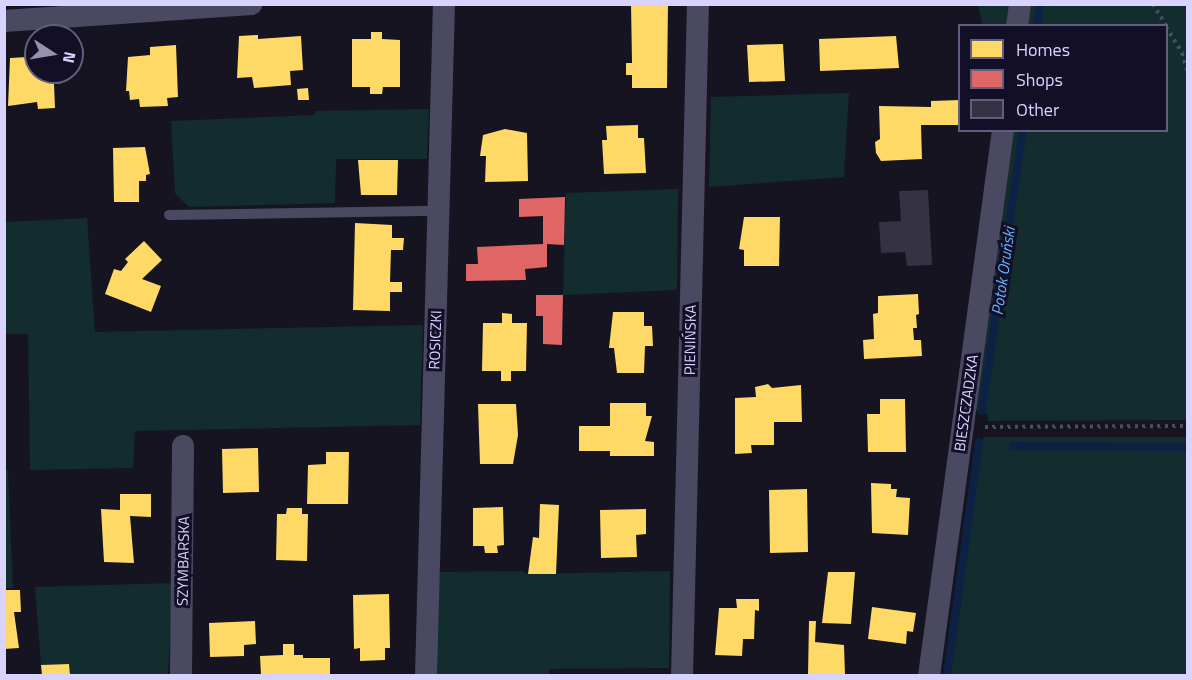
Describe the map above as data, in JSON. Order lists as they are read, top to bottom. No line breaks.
{"streets":{"street":["ROSICZKI","PIENIŃSKA","BIESZCZADZKA","SZYMBARSKA"]},"water":["Potok Oruński"],"legend":["Homes","Shops","Other"],"north":"right"}
